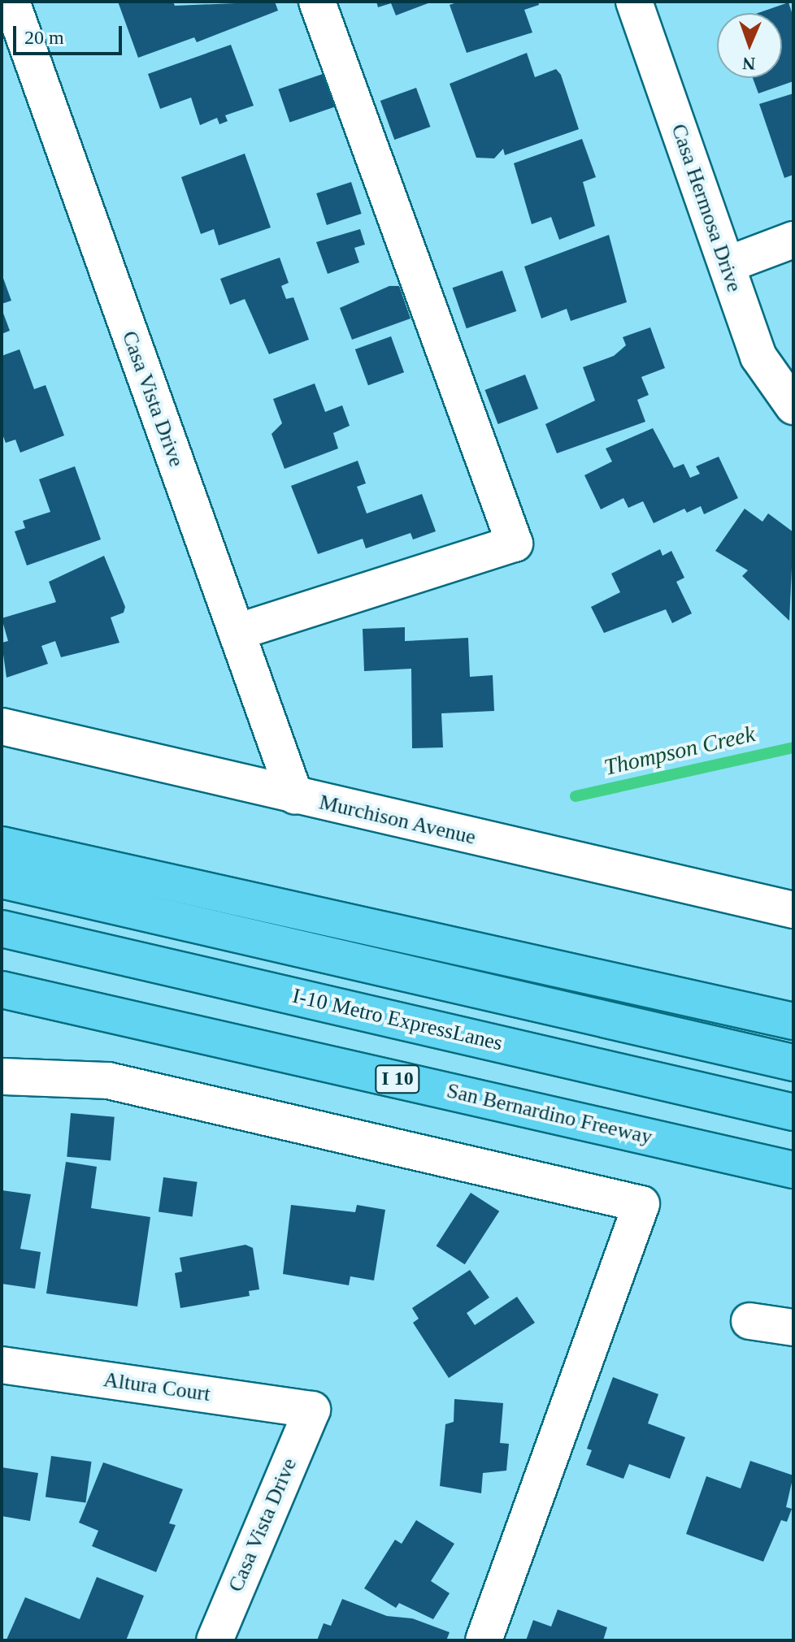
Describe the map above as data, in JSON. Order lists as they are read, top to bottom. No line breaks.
{"streets":{"highway":["I-10 Metro ExpressLanes","I 10","San Bernardino Freeway"],"street":["Casa Hermosa Drive","Casa Vista Drive","Murchison Avenue","Altura Court"]},"crossings":[["Casa Vista Drive","Murchison Avenue"],["Casa Vista Drive","Altura Court"]],"water":["Thompson Creek"],"scale_bar":"20 m","north":"bottom"}
